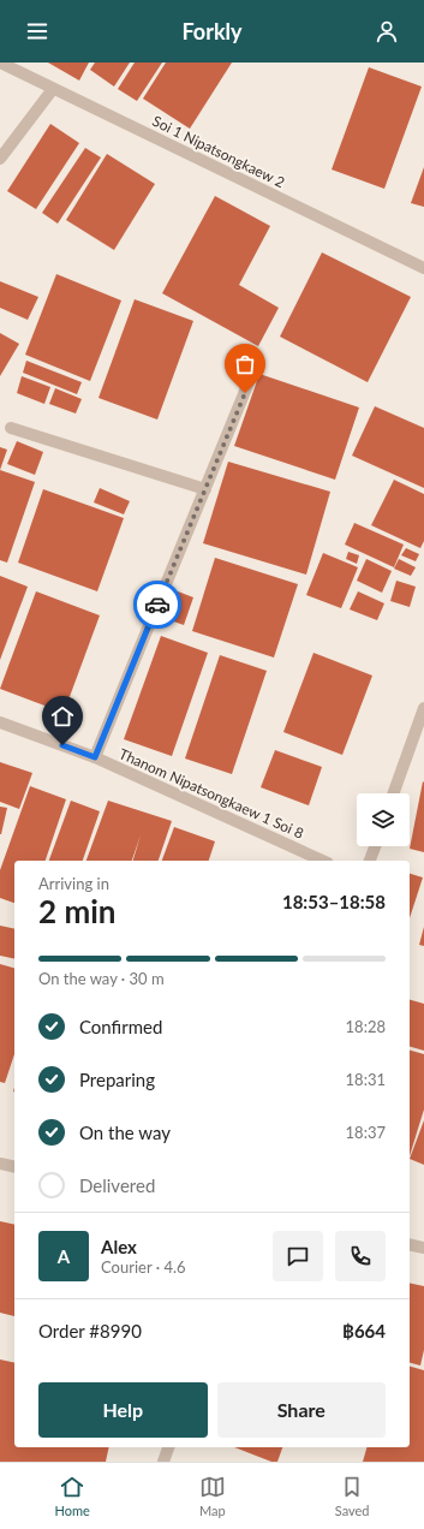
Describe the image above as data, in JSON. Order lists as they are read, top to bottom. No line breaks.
{"streets":{"street":["Soi 1 Nipatsongkaew 2","Thanom Nipatsongkaew 1 Soi 8"]},"page":{"header":"Forkly","heading":["2 min","Arriving in","18:53–18:58"],"panel":["Alex","Courier · 4.6","Order #8990","฿664"],"bar":"On the way · 30 m","list":[["Confirmed","18:28"],["Preparing","18:31"],["On the way","18:37"],"Delivered"],"round":"A","buttons":["Help","Share"],"tabs":["Home","Map","Saved"]}}
